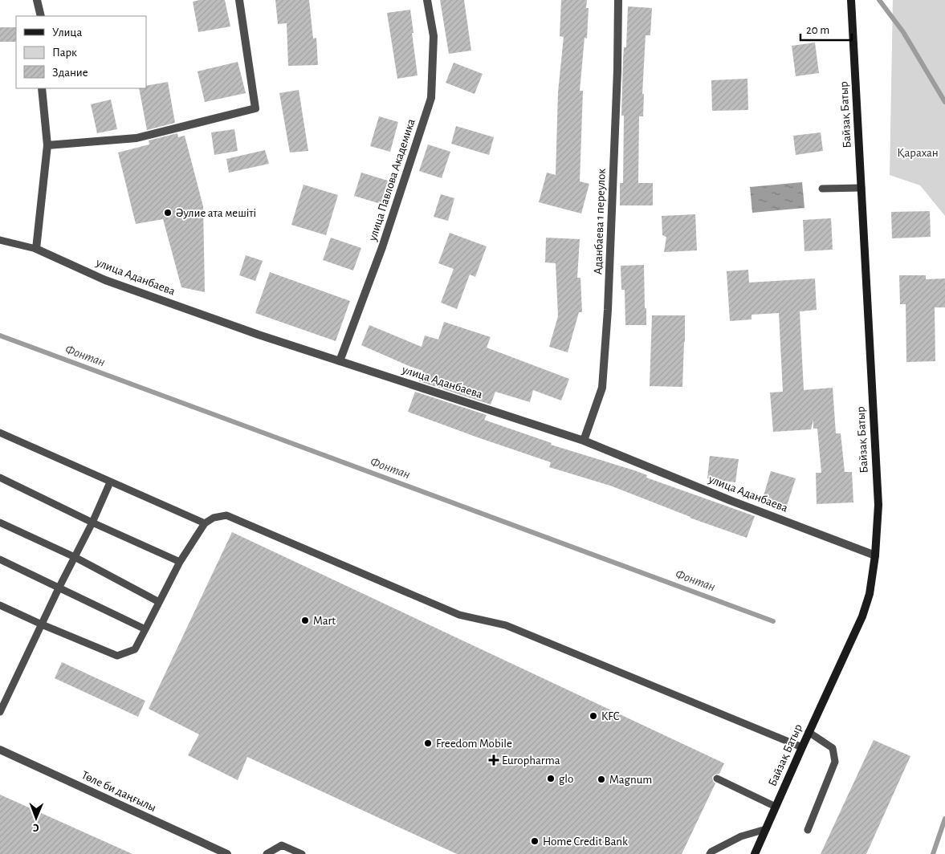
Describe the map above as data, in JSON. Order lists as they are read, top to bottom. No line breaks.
{"streets":{"street":["Байзақ Батыр","улица Павлова Академика","Аданбаева 1 переулок","улица Аданбаева","Төле би даңғылы"]},"crossings":[["Байзақ Батыр","улица Аданбаева"],["улица Павлова Академика","улица Аданбаева"],["Аданбаева 1 переулок","улица Аданбаева"]],"water":["Фонтан"],"parks":["Қарахан"],"places":{"other":["Әулие ата мешіті","Mart","KFC","Freedom Mobile","glo","Magnum","Home Credit Bank"],"health":["Europharma"]},"legend":["Улица","Парк","Здание"],"scale_bar":"20 m","north":"bottom"}
